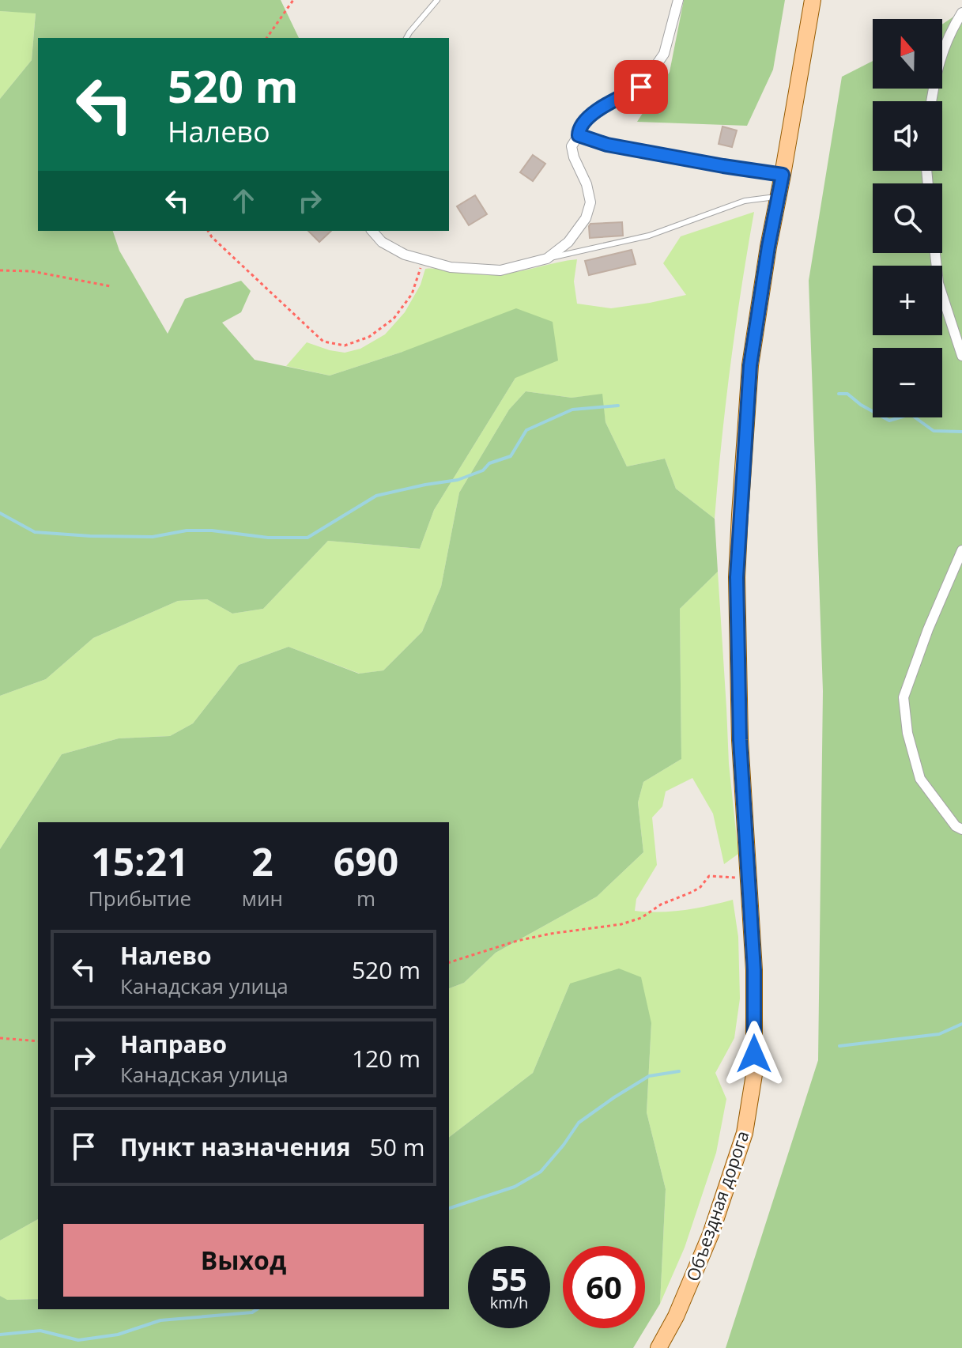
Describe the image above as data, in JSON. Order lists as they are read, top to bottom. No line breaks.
{"streets":{"main road":["Объездная дорога"]},"north":"top","page":{"map_buttons":["+","−"],"turn":["520 m","Налево"],"eta":["15:21","Прибытие","2","мин","690","m"],"list":[{"name":"Налево","note":"Канадская улица","value":"520 m"},{"name":"Направо","note":"Канадская улица","value":"120 m"},{"name":"Пункт назначения","value":"50 m"}],"buttons":"Выход","speed":"55 km/h","limit":"60"}}
